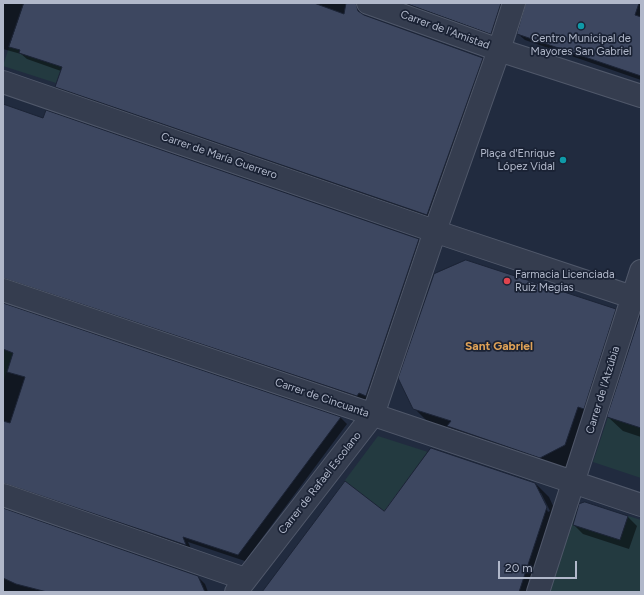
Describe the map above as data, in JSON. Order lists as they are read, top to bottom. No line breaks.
{"streets":{"street":["Carrer de l'Amistad","Carrer de María Guerrero","Carrer de l'Atzúbia","Carrer de Cincuanta","Carrer de Rafael Escolano"]},"crossings":[["Carrer de María Guerrero","Carrer de Rafael Escolano"],["Carrer de l'Atzúbia","Carrer de Cincuanta"],["Carrer de Cincuanta","Carrer de Rafael Escolano"]],"districts":["Sant Gabriel"],"places":["Centro Municipal de Mayores San Gabriel","Plaça d'Enrique López Vidal","Farmacia Licenciada Ruiz Megias"],"scale_bar":"20 m"}
